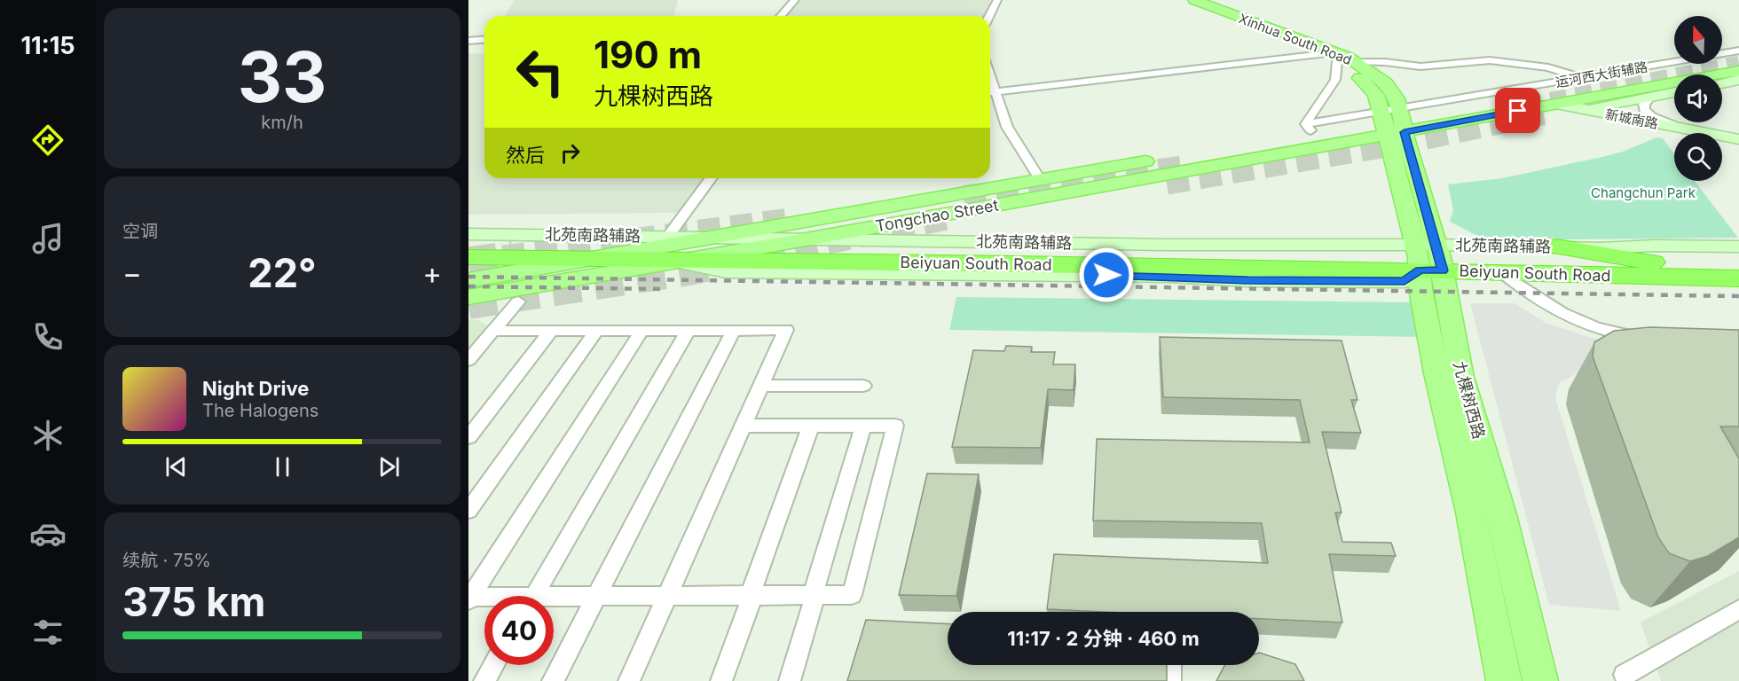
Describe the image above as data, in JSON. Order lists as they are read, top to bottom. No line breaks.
{"streets":{"highway":["Beiyuan South Road"],"main road":["Xinhua South Road","Tongchao Street","九棵树西路"],"street":["运河西大街辅路","新城南路","北苑南路辅路"]},"crossings":[["Xinhua South Road","运河西大街辅路"],["Xinhua South Road","Tongchao Street"],["Xinhua South Road","九棵树西路"],["运河西大街辅路","新城南路"],["运河西大街辅路","Tongchao Street"],["运河西大街辅路","九棵树西路"],["Tongchao Street","北苑南路辅路"],["Tongchao Street","Beiyuan South Road"],["Tongchao Street","九棵树西路"],["北苑南路辅路","Beiyuan South Road"],["北苑南路辅路","九棵树西路"],["Beiyuan South Road","九棵树西路"]],"parks":["Changchun Park"],"north":"top","page":{"tabs":"11:15","tile":[["33","km/h"],"空调",["续航 · 75%","375 km"]],"turn":["190 m","九棵树西路"],"then":"然后","heat":["−","22°","+"],"song":["Night Drive","The Halogens"],"limit":"40","trip":"11:17 · 2 分钟 · 460 m"}}
